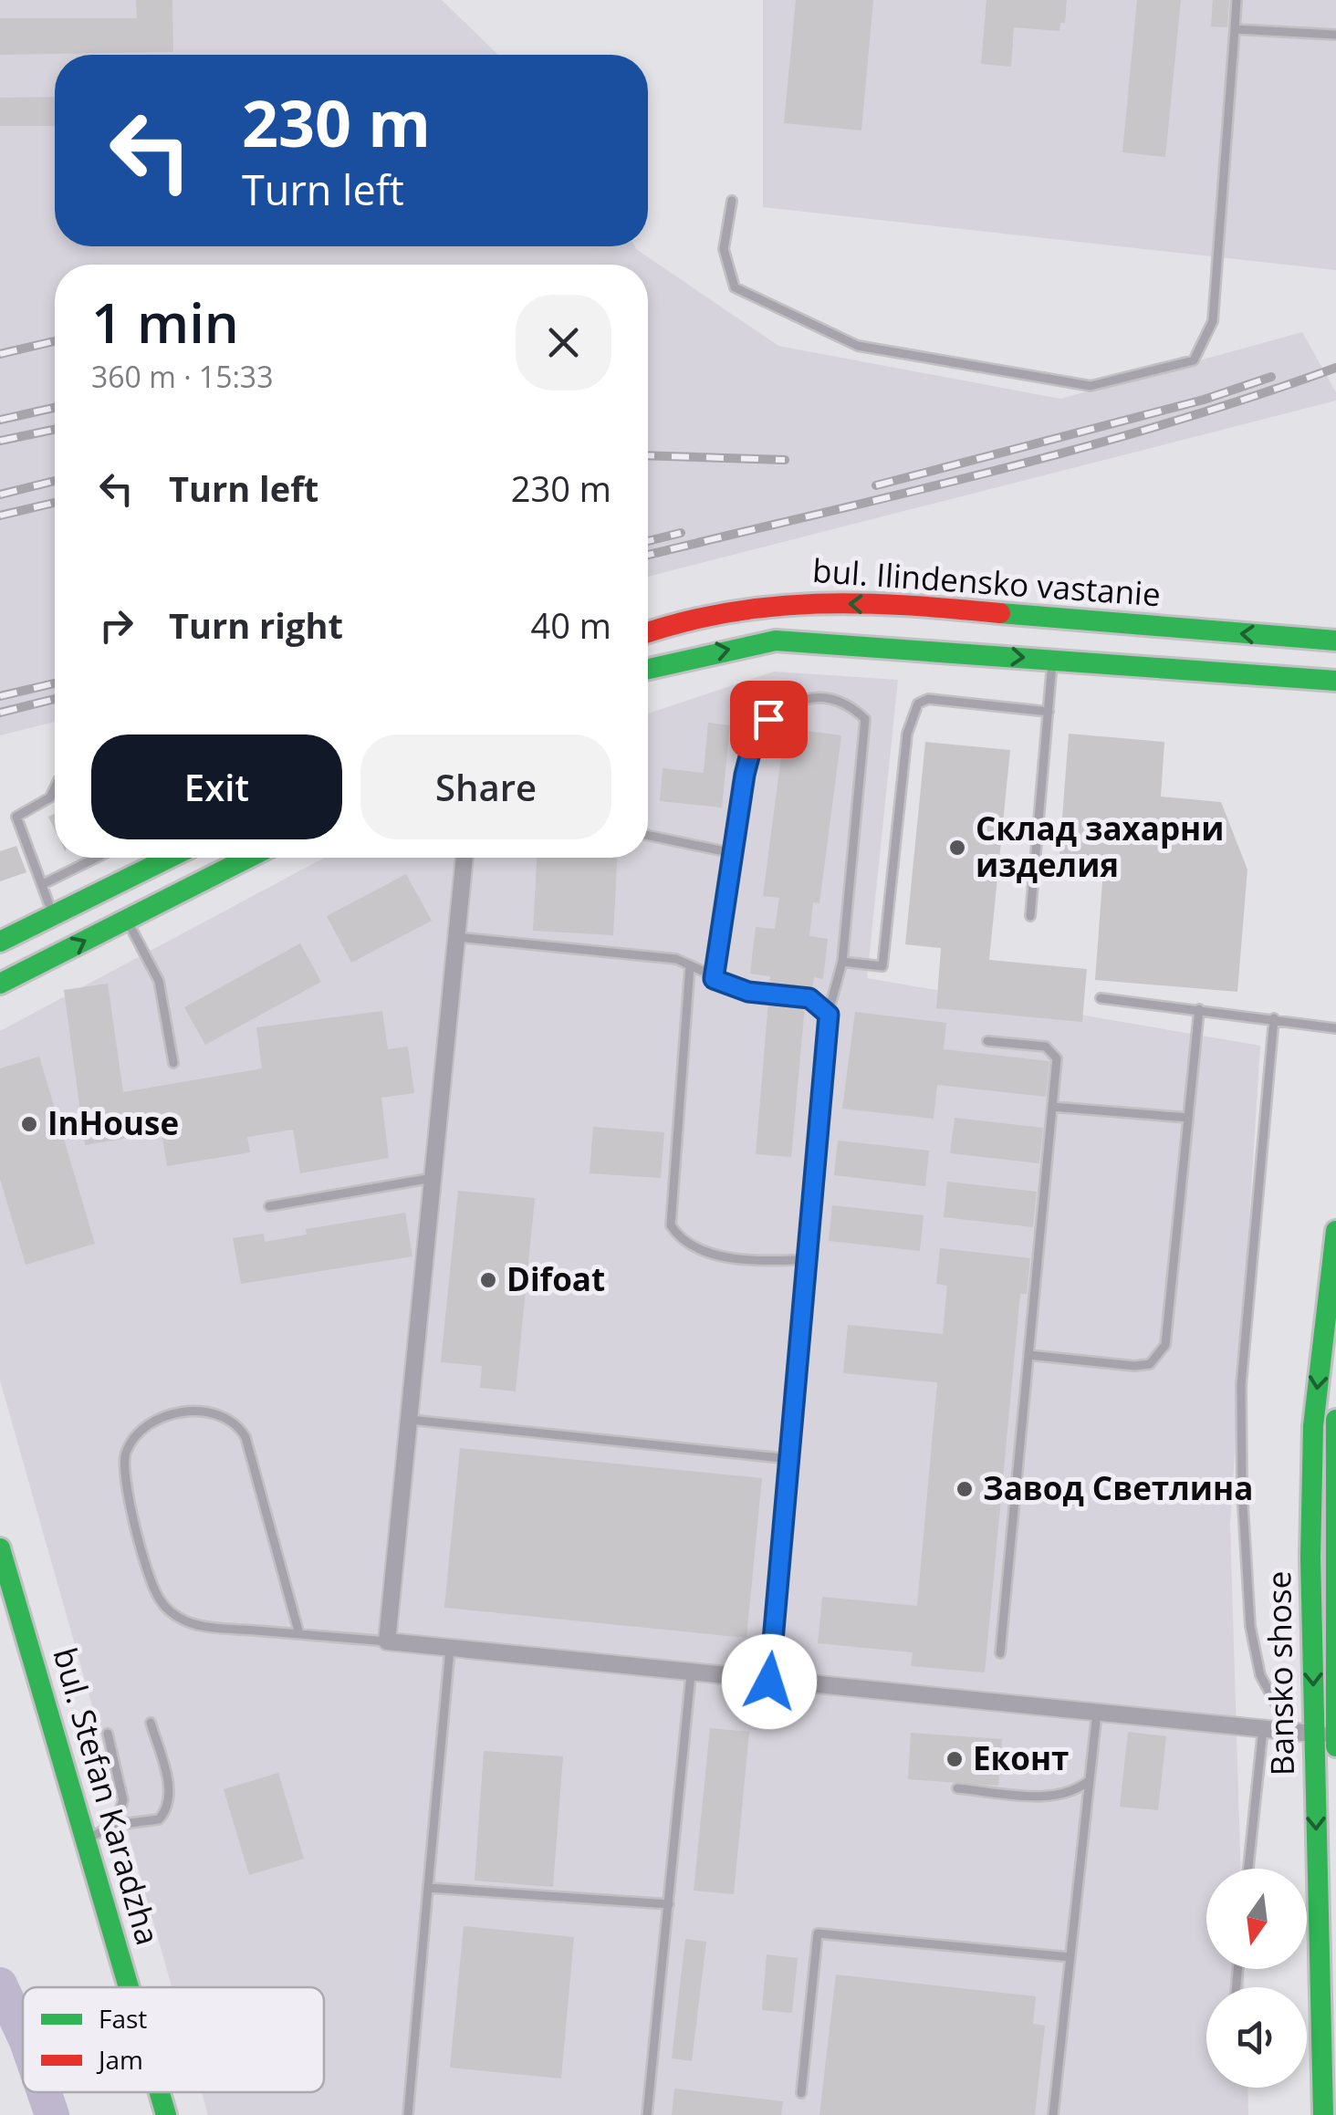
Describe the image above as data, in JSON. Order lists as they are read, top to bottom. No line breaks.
{"streets":{"main road":["bul. Ilindensko vastanie","Bansko shose","bul. Stefan Karadzha"]},"places":["Склад захарни изделия","InHouse","Difoat","Завод Светлина","Еконт"],"legend":["Fast","Jam"],"north":"bottom","page":{"turn":["230 m","Turn left"],"heading":["1 min","360 m · 15:33"],"list":[{"name":"Turn left","value":"230 m"},{"name":"Turn right","value":"40 m"}],"buttons":["Exit","Share"]}}
